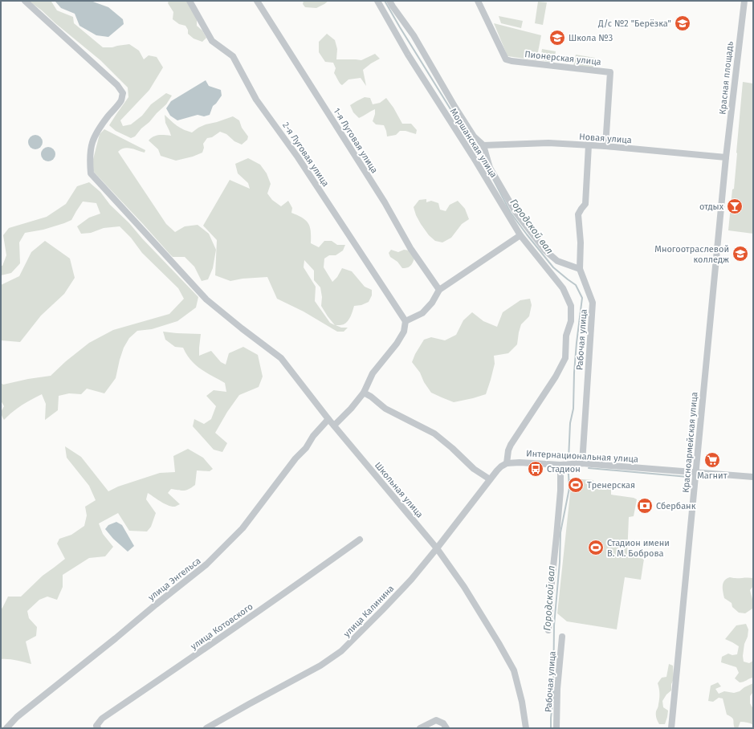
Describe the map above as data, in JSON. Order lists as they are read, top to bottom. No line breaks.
{"streets":{"street":["Пионерская улица","Красная площадь","Новая улица","1-я Луговая улица","Моршанская улица","2-я Луговая улица","Рабочая улица","Красноармейская улица","Интернациональная улица","Школьная улица","улица Энгельса","улица Калинина","улица Котовского"]},"crossings":[["Пионерская улица","Новая улица"],["Красная площадь","Новая улица"],["Красная площадь","Красноармейская улица"],["Новая улица","Моршанская улица"],["Новая улица","Рабочая улица"],["Новая улица","Красноармейская улица"],["Моршанская улица","Рабочая улица"],["Рабочая улица","Интернациональная улица"],["Рабочая улица","улица Калинина"],["Красноармейская улица","Интернациональная улица"],["Интернациональная улица","улица Калинина"],["Школьная улица","улица Энгельса"],["Школьная улица","улица Калинина"]],"water":["Городской вал"],"places":{"school or university":["Д/с №2 \"Берёзка\"","Школа №3","Многоотраслевой колледж"],"bar":["отдых"],"supermarket":["Магнит"],"bus stop":["Стадион"],"sports":["Тренерская","Стадион имени В. М. Боброва"],"bank":["Сбербанк"]}}
